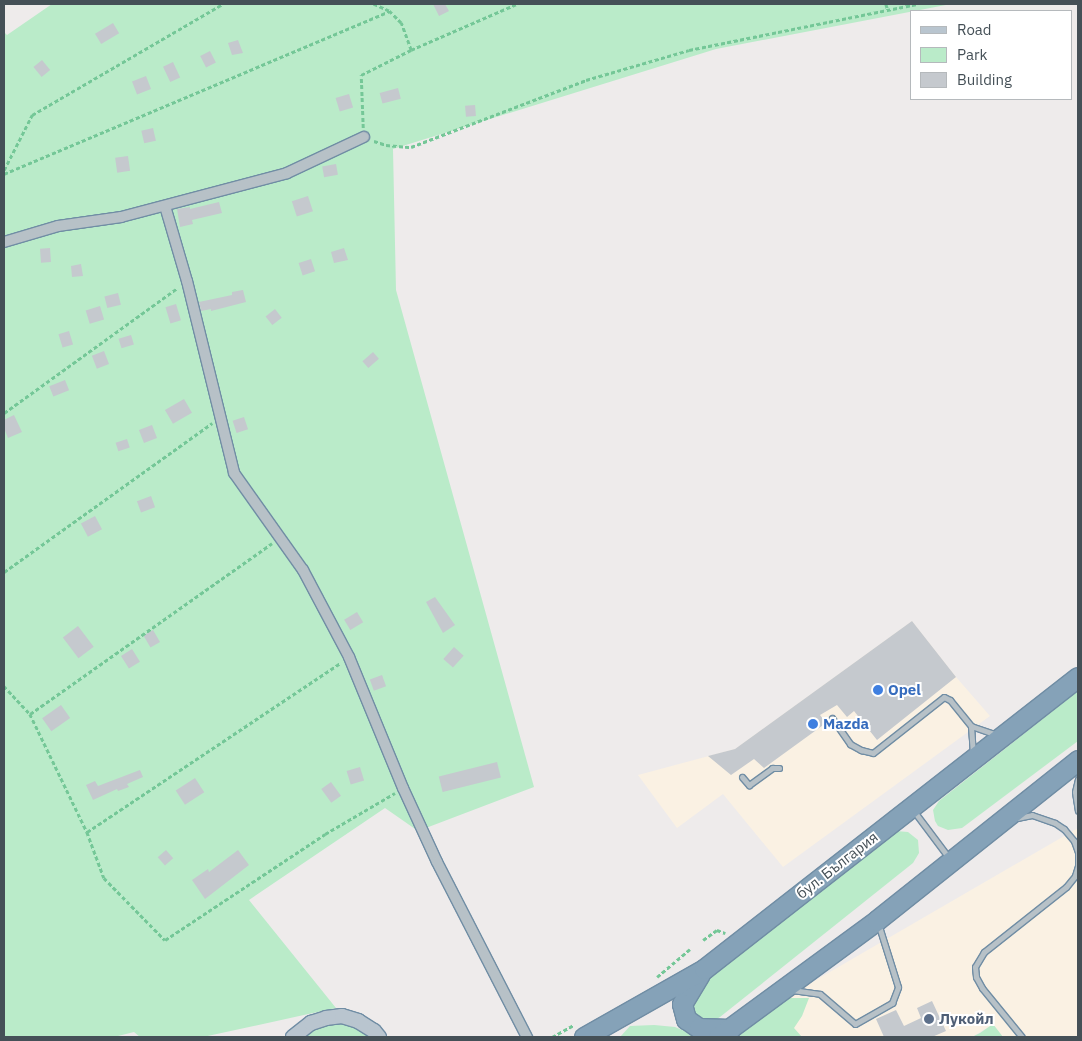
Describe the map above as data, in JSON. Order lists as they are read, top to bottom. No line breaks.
{"streets":{"highway":["бул. България"]},"places":["Opel","Mazda","Лукойл"],"legend":["Road","Park","Building"]}
